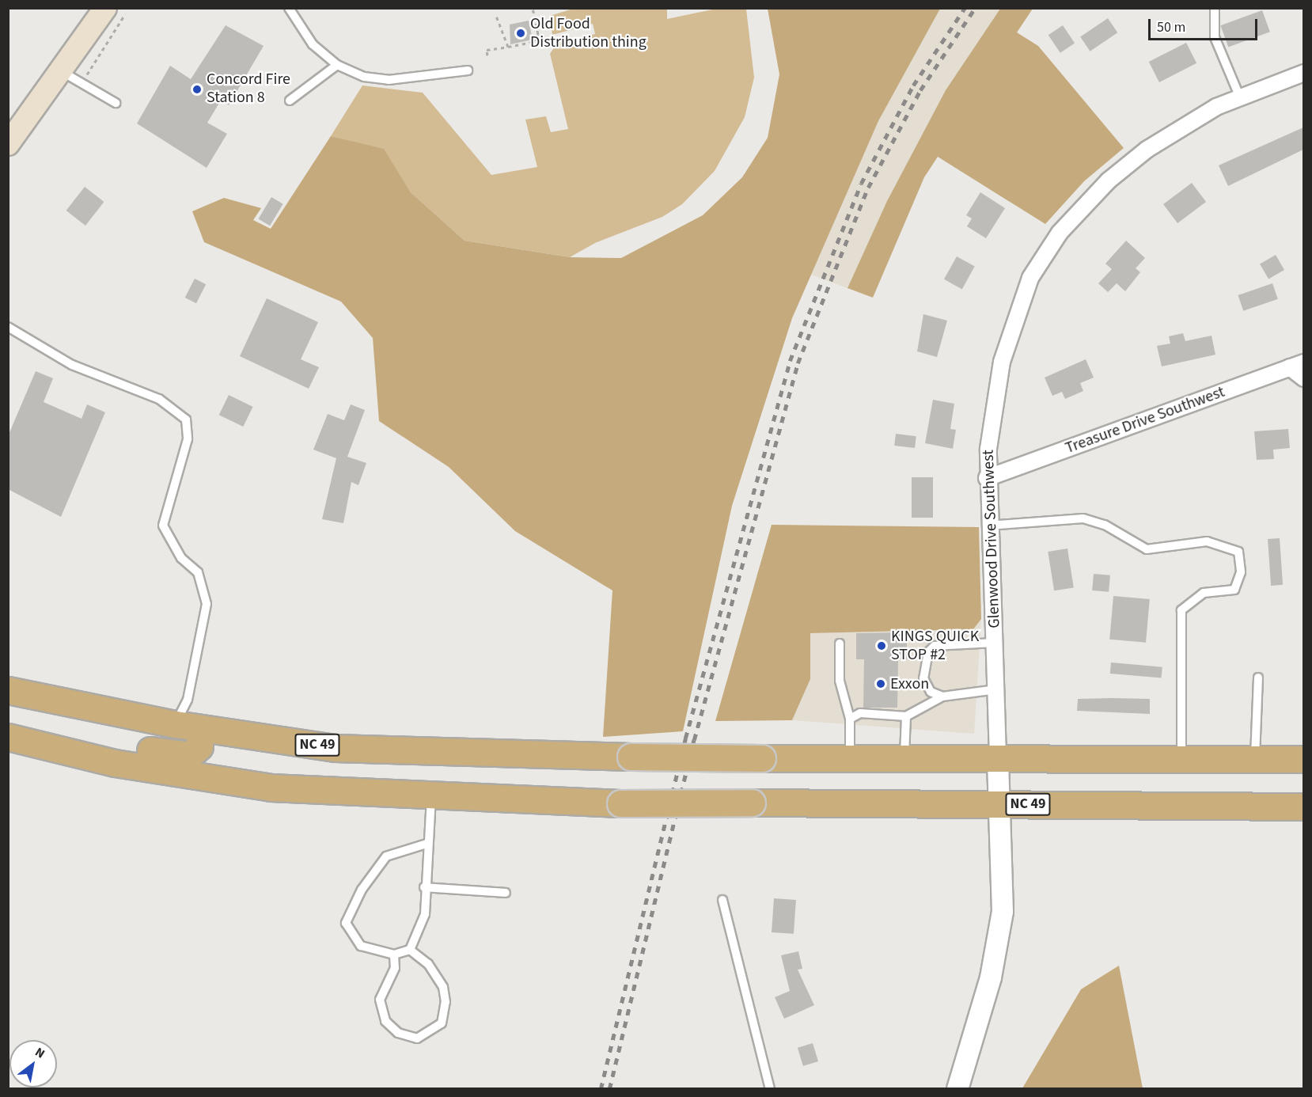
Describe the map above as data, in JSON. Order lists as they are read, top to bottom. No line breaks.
{"streets":{"highway":["NC 49"],"street":["Treasure Drive Southwest","Glenwood Drive Southwest"]},"crossings":[["Treasure Drive Southwest","Glenwood Drive Southwest"],["Glenwood Drive Southwest","NC 49"]],"places":["Old Food Distribution thing","Concord Fire Station 8","KINGS QUICK STOP #2","Exxon"],"scale_bar":"50 m","north":"top right"}
